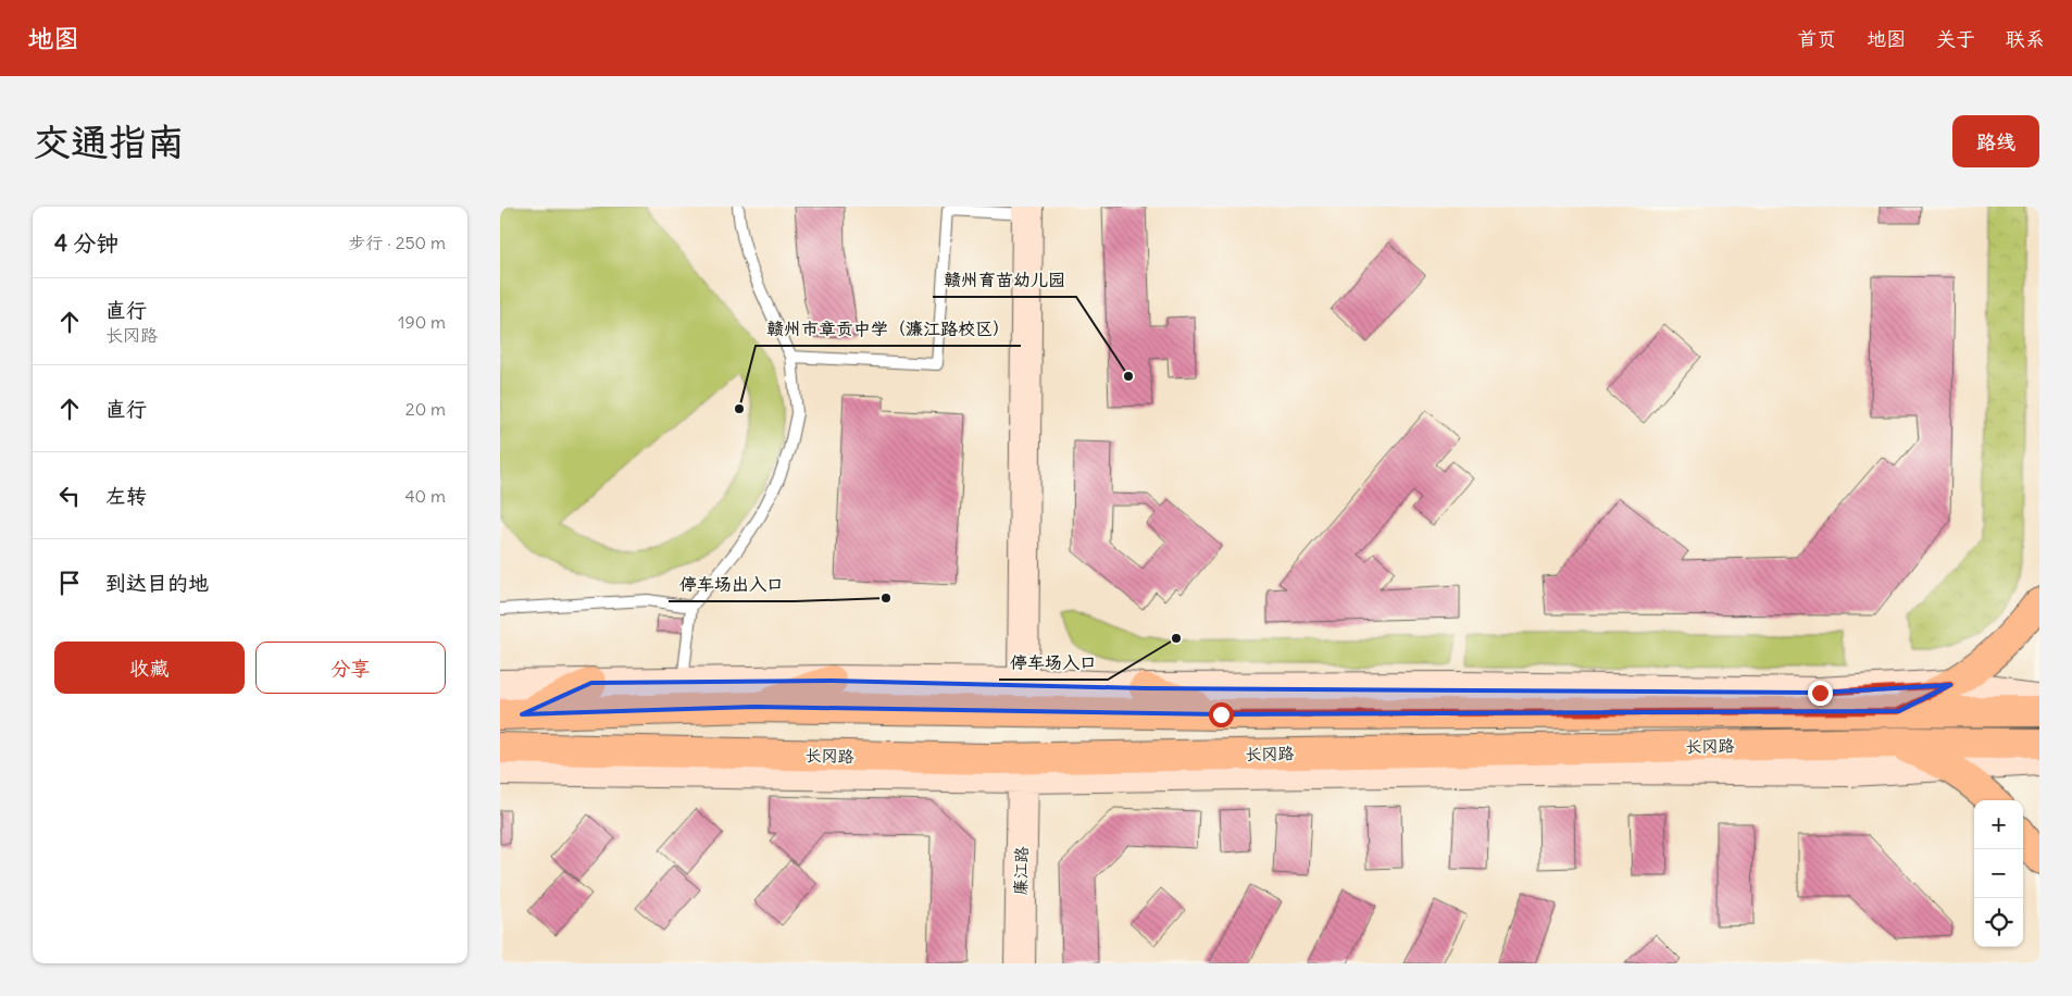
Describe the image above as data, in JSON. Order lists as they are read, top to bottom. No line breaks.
{"streets":{"main road":["长冈路"],"street":["廉江路"]},"places":["赣州育苗幼儿园","赣州市章贡中学（濂江路校区）","停车场出入口","停车场入口"],"page":{"header":"地图","nav":["首页","地图","关于","联系"],"buttons":["路线",["收藏","分享"]],"title":"交通指南","heading":["4 分钟","步行 · 250 m"],"list":[["直行","长冈路","190 m"],["直行","20 m"],["左转","40 m"],"到达目的地"],"map_buttons":["+","−"]}}
